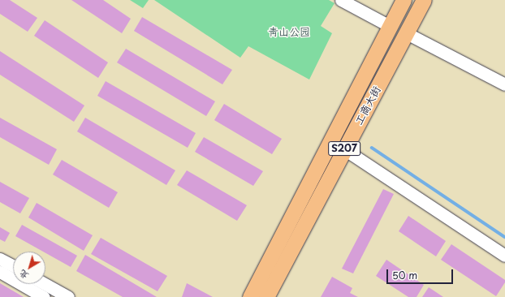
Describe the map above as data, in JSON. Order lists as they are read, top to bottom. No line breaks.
{"streets":{"main road":["工商大街","S207"]},"parks":["青山公园"],"scale_bar":"50 m","north":"bottom left"}
